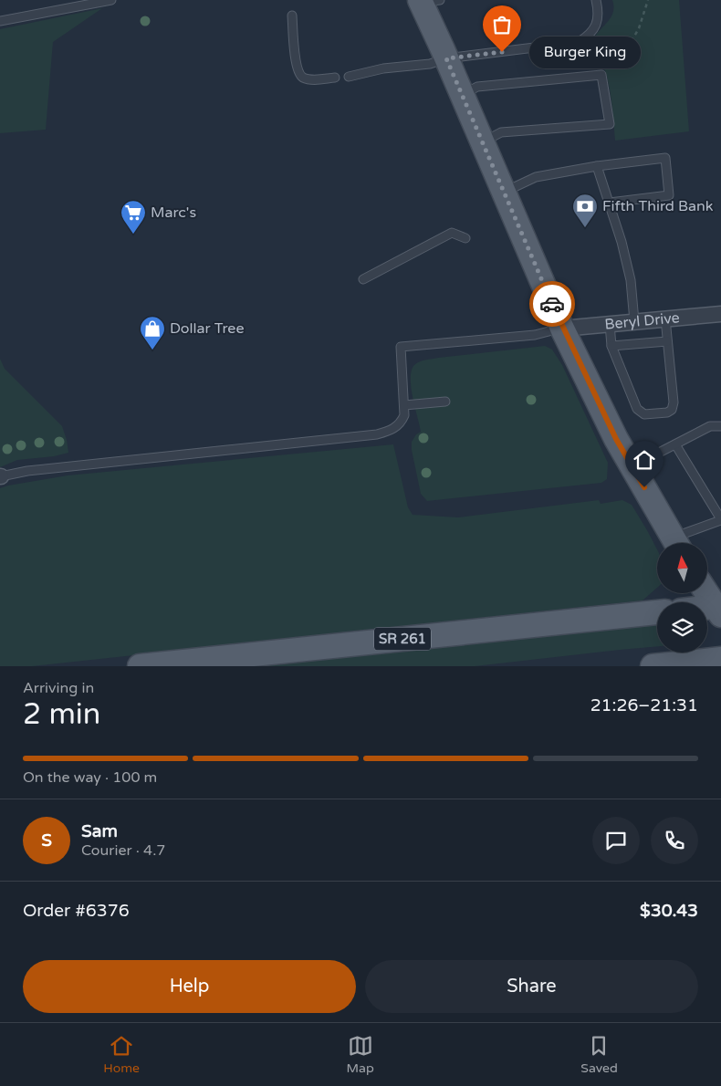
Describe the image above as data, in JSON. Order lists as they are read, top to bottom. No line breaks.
{"streets":{"main road":["SR 261"],"street":["Beryl Drive"]},"places":{"other":["Burger King"],"bank":["Fifth Third Bank"],"supermarket":["Marc's"],"shop":["Dollar Tree"]},"north":"top","page":{"bubble":"Burger King","heading":["2 min","Arriving in","21:26–21:31"],"panel":["Sam","Courier · 4.7","Order #6376","$30.43"],"bar":"On the way · 100 m","round":"S","buttons":["Help","Share"],"tabs":["Home","Map","Saved"]}}
